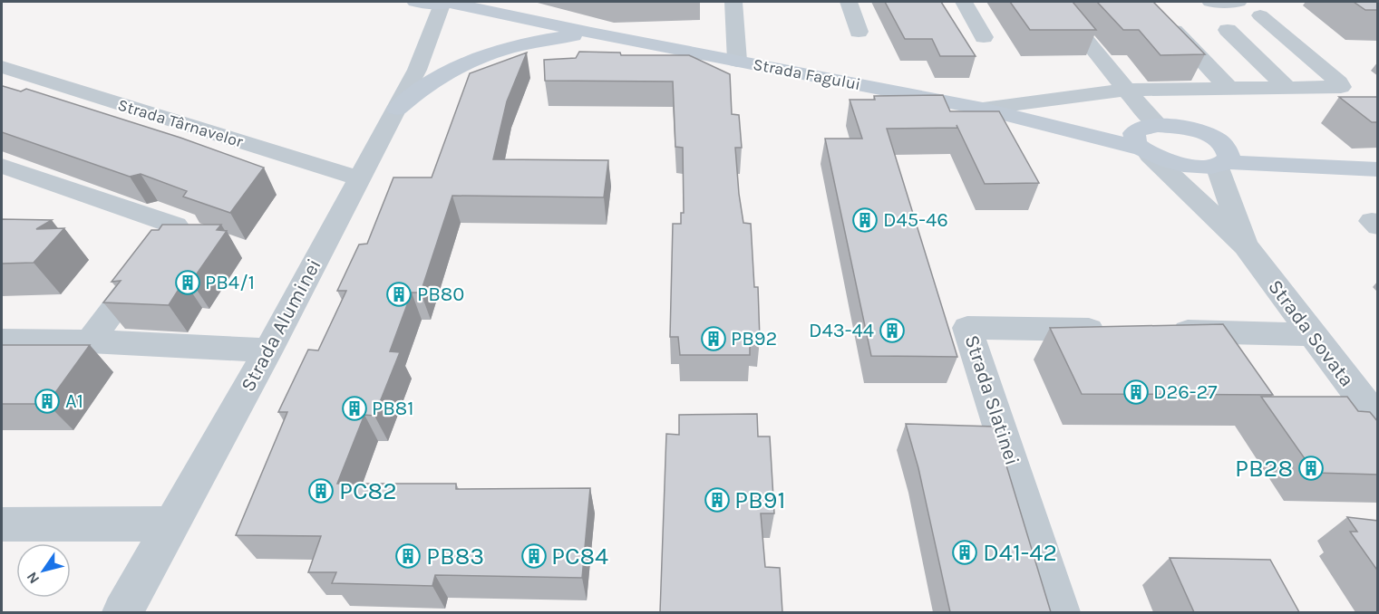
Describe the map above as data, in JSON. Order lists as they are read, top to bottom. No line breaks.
{"streets":{"street":["Strada Fagului","Strada Târnavelor","Strada Aluminei","Strada Sovata","Strada Slatinei"]},"crossings":[["Strada Fagului","Strada Aluminei"],["Strada Târnavelor","Strada Aluminei"]],"places":{"building":["D45-46","PB4/1","PB80","D43-44","PB92","D26-27","A1","PB81","PB28","PC82","PB91","D41-42","PB83","PC84"]},"north":"bottom left"}
